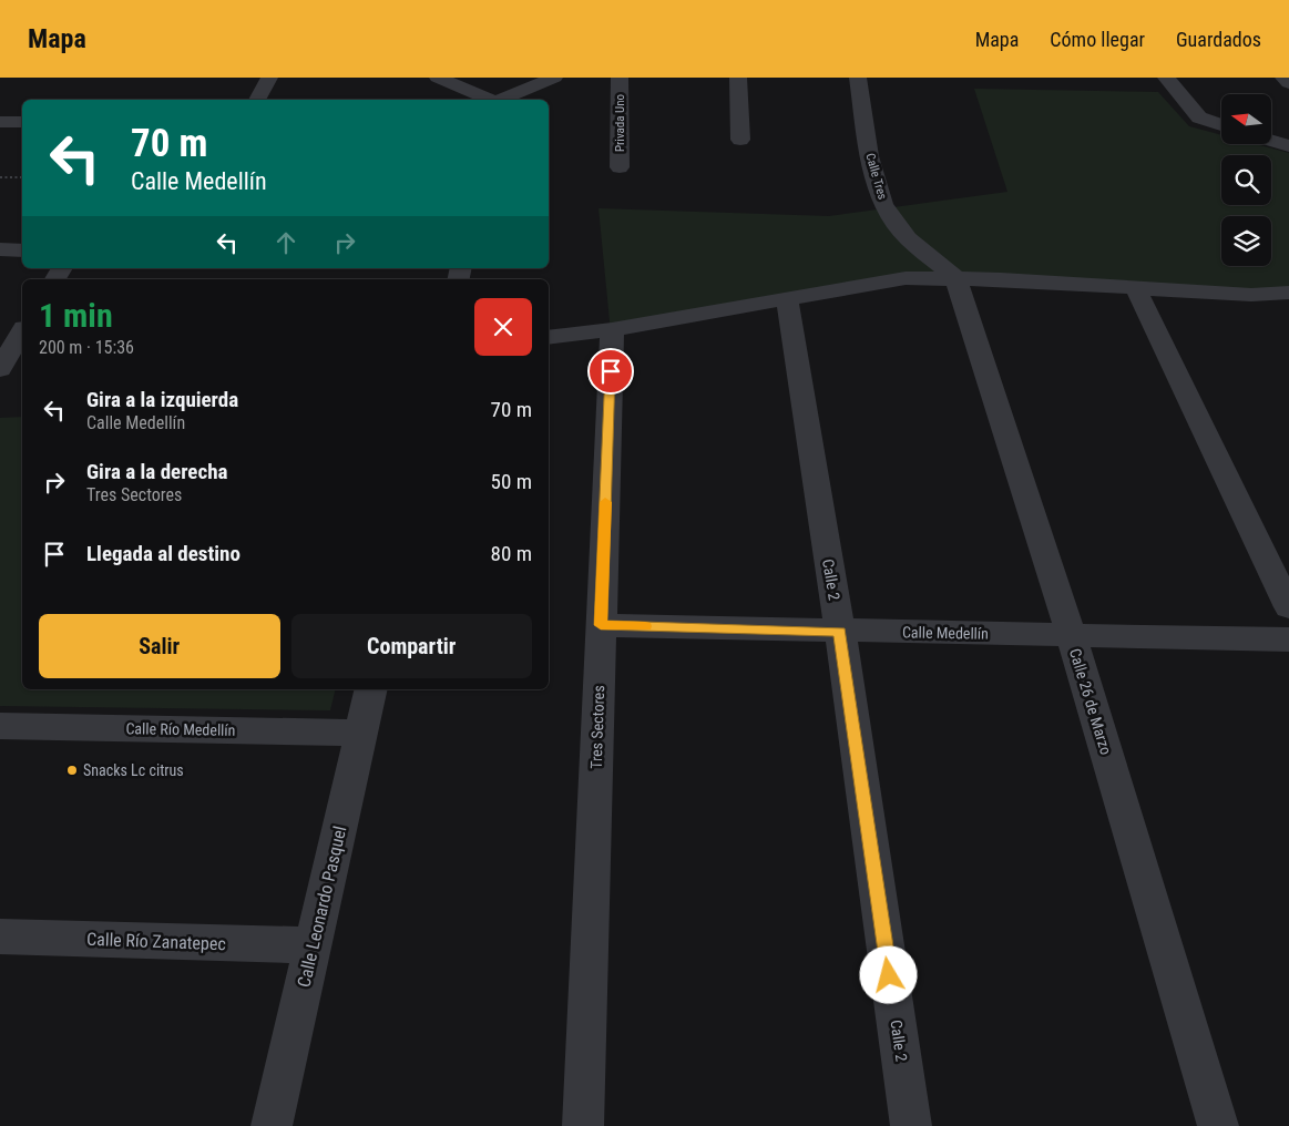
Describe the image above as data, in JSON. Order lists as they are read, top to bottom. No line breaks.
{"streets":{"street":["Privada Uno","Calle Tres","Calle 2","Calle Medellín","Calle 26 de Marzo","Tres Sectores","Calle Río Medellín","Calle Leonardo Pasquel","Calle Río Zanatepec"]},"crossings":[["Calle Tres","Calle 26 de Marzo"],["Calle 2","Calle Medellín"],["Calle Medellín","Calle 26 de Marzo"],["Calle Medellín","Tres Sectores"],["Calle Río Medellín","Calle Leonardo Pasquel"],["Calle Leonardo Pasquel","Calle Río Zanatepec"]],"places":["Snacks Lc citrus"],"north":"left","page":{"header":"Mapa","nav":["Mapa","Cómo llegar","Guardados"],"turn":["70 m","Calle Medellín"],"heading":["1 min","200 m · 15:36"],"list":[{"name":"Gira a la izquierda","note":"Calle Medellín","value":"70 m"},{"name":"Gira a la derecha","note":"Tres Sectores","value":"50 m"},{"name":"Llegada al destino","value":"80 m"}],"buttons":["Salir","Compartir"]}}
